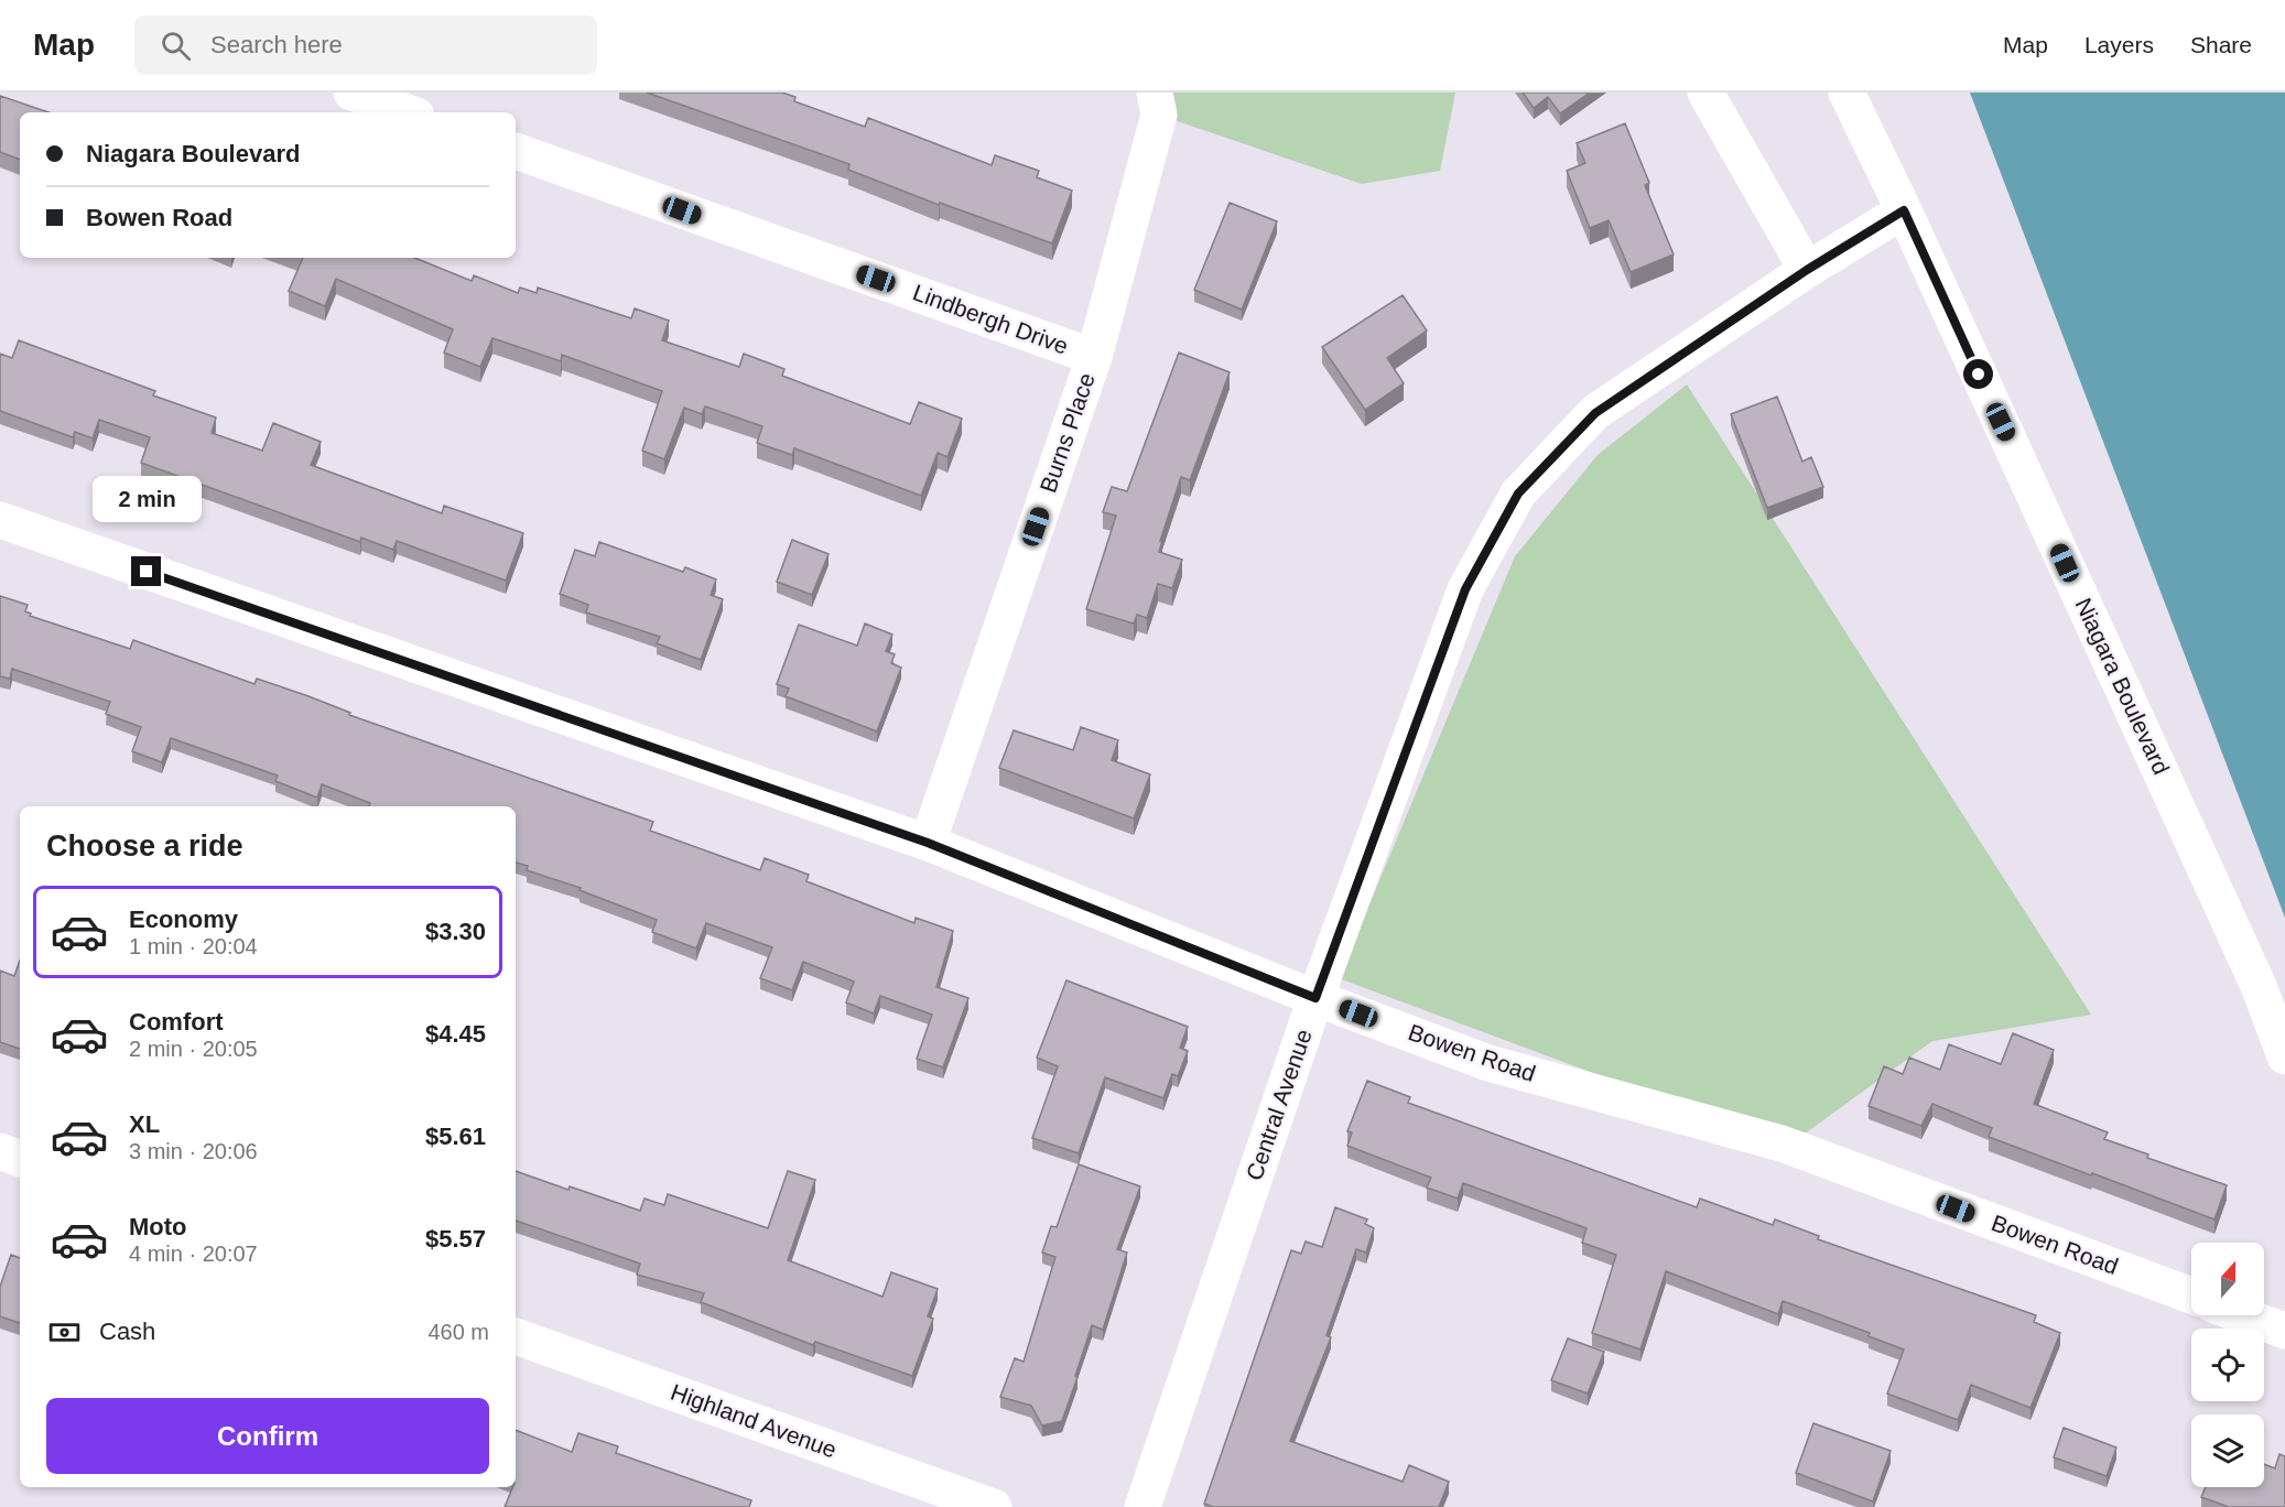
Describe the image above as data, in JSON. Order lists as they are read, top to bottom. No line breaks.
{"streets":{"street":["Lindbergh Drive","Burns Place","Niagara Boulevard","Bowen Road","Central Avenue","Highland Avenue"]},"crossings":[["Lindbergh Drive","Burns Place"],["Burns Place","Bowen Road"],["Niagara Boulevard","Central Avenue"],["Bowen Road","Central Avenue"]],"north":"top","page":{"header":"Map","search":"Search here","nav":["Map","Layers","Share"],"banner":["Niagara Boulevard","Bowen Road"],"bubble":"2 min","heading":"Choose a ride","list":[{"name":"Economy","note":"1 min · 20:04","value":"$3.30"},{"name":"Comfort","note":"2 min · 20:05","value":"$4.45"},{"name":"XL","note":"3 min · 20:06","value":"$5.61"},{"name":"Moto","note":"4 min · 20:07","value":"$5.57"}],"pay":["Cash","460 m"],"buttons":"Confirm"}}
